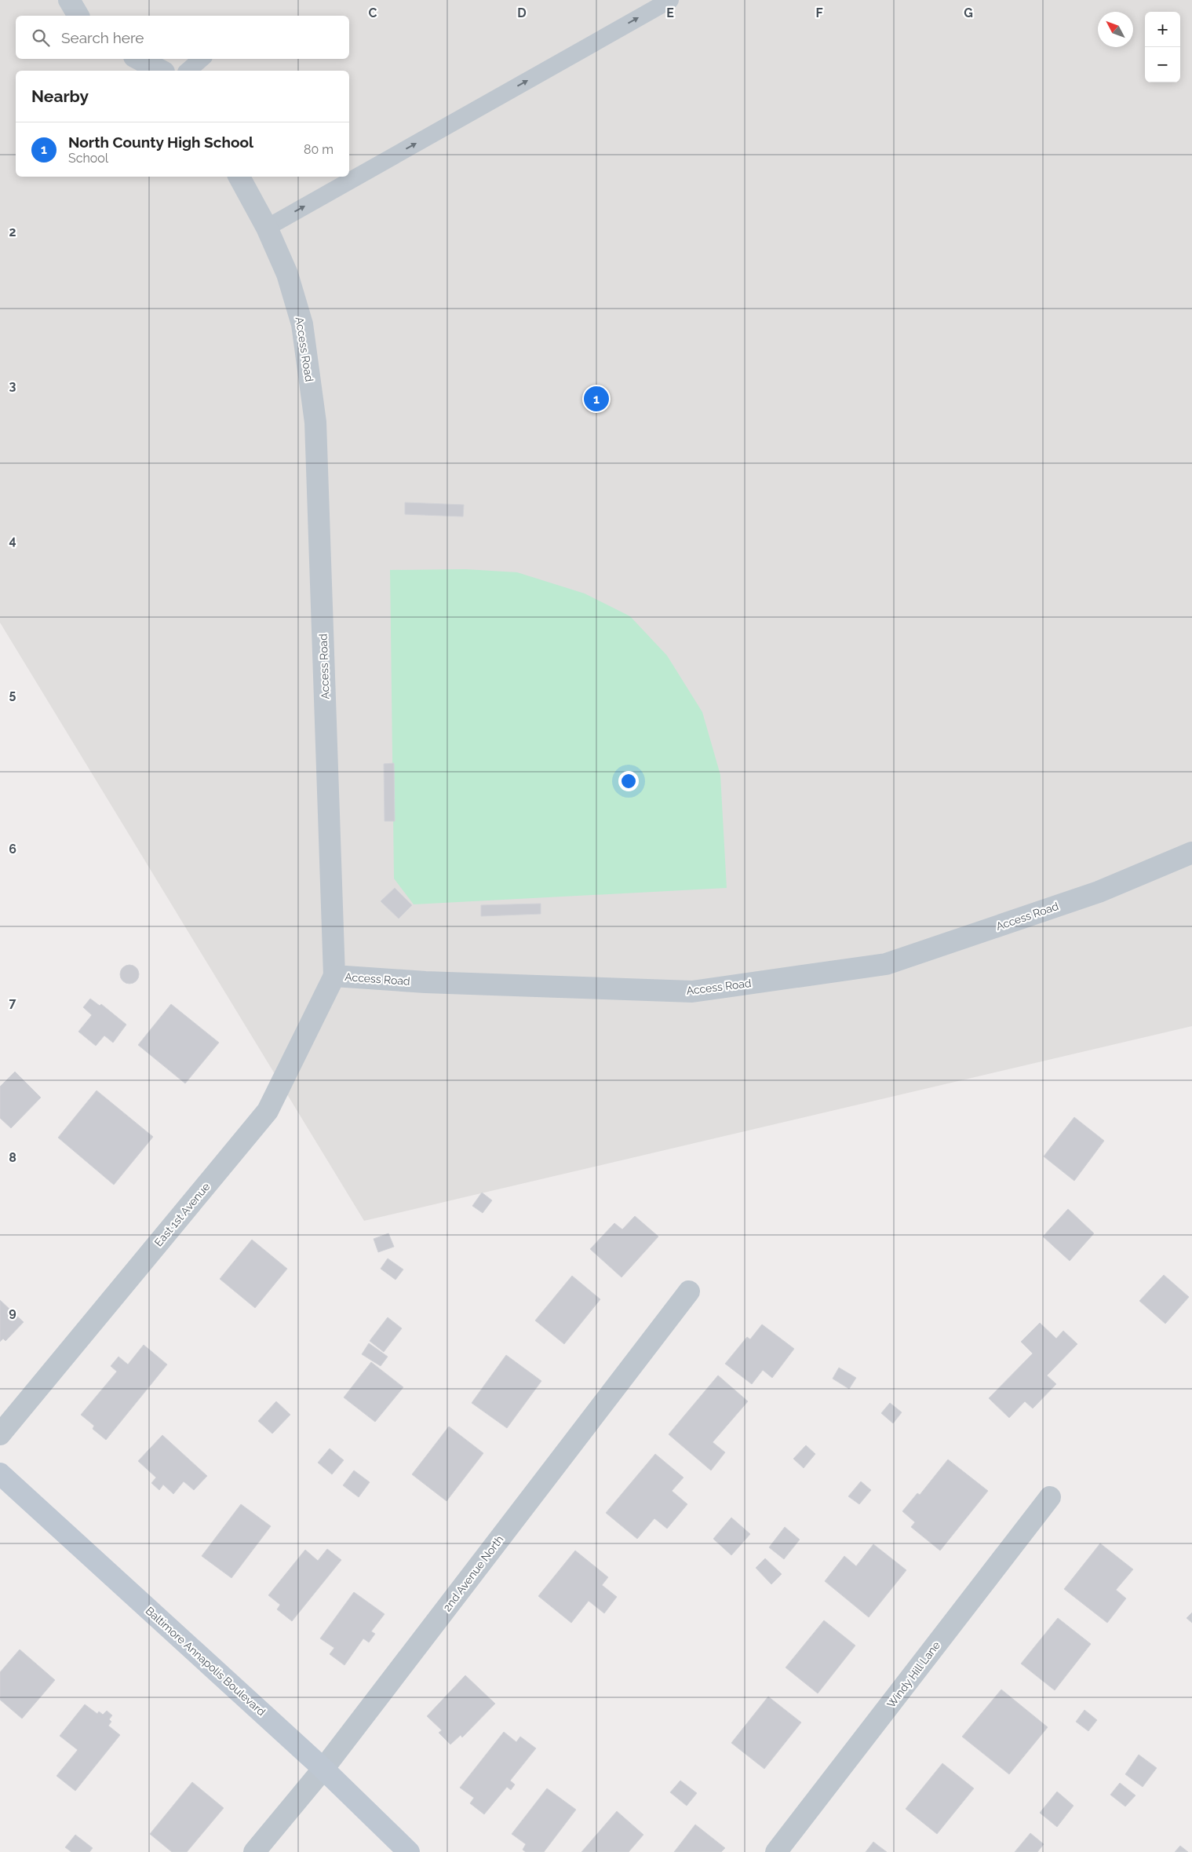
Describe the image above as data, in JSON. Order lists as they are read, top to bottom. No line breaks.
{"streets":{"main road":["Baltimore Annapolis Boulevard"],"street":["Access Road","East 1st Avenue","2nd Avenue North","Windy Hill Lane"]},"crossings":[["Access Road","East 1st Avenue"],["2nd Avenue North","Baltimore Annapolis Boulevard"]],"north":"top left","page":{"map_buttons":["+","−"],"search":"Search here","heading":"Nearby","list":[{"mark":"1","name":"North County High School","note":"School","value":"80 m"}],"pins":"1"},"grid":{"columns":["C","D","E","F","G"],"rows":["2","3","4","5","6","7","8","9"]}}
